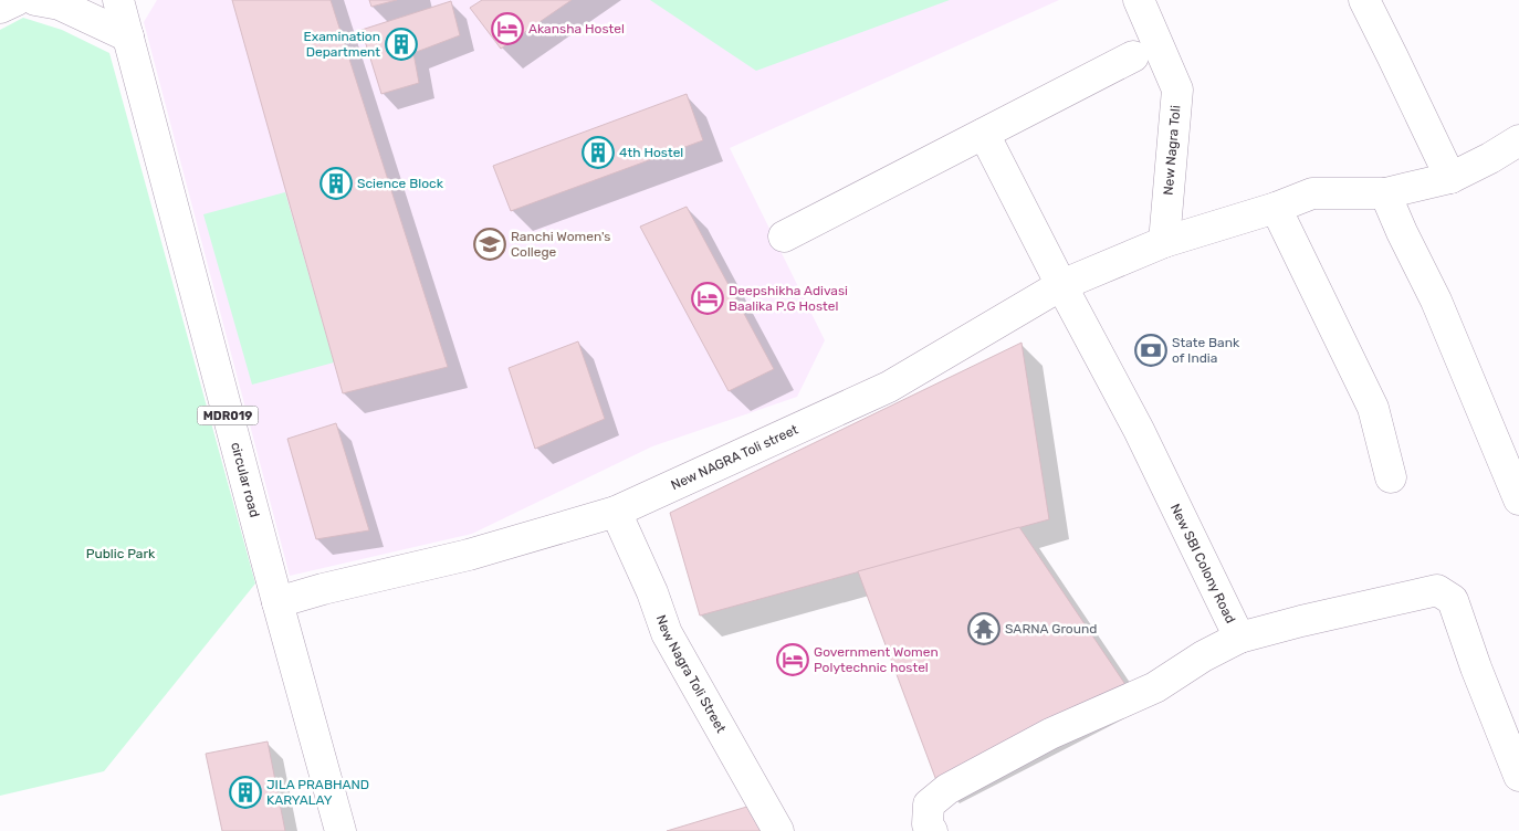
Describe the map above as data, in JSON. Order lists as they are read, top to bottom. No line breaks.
{"streets":{"street":["New Nagra Toli","MDR019","New NAGRA Toli street","circular road","New SBI Colony Road","New Nagra Toli Street"]},"crossings":[["New Nagra Toli","New NAGRA Toli street"],["New NAGRA Toli street","circular road"],["New NAGRA Toli street","New SBI Colony Road"],["New NAGRA Toli street","New Nagra Toli Street"]],"parks":["Public Park"],"places":{"hotel":["Akansha Hostel","Deepshikha Adivasi Baalika P.G Hostel","Government Women Polytechnic hostel"],"building":["Examination Department","4th Hostel","Science Block","JILA PRABHAND KARYALAY"],"school or university":["Ranchi Women's College"],"bank":["State Bank of India"],"temple":["SARNA Ground"]}}
